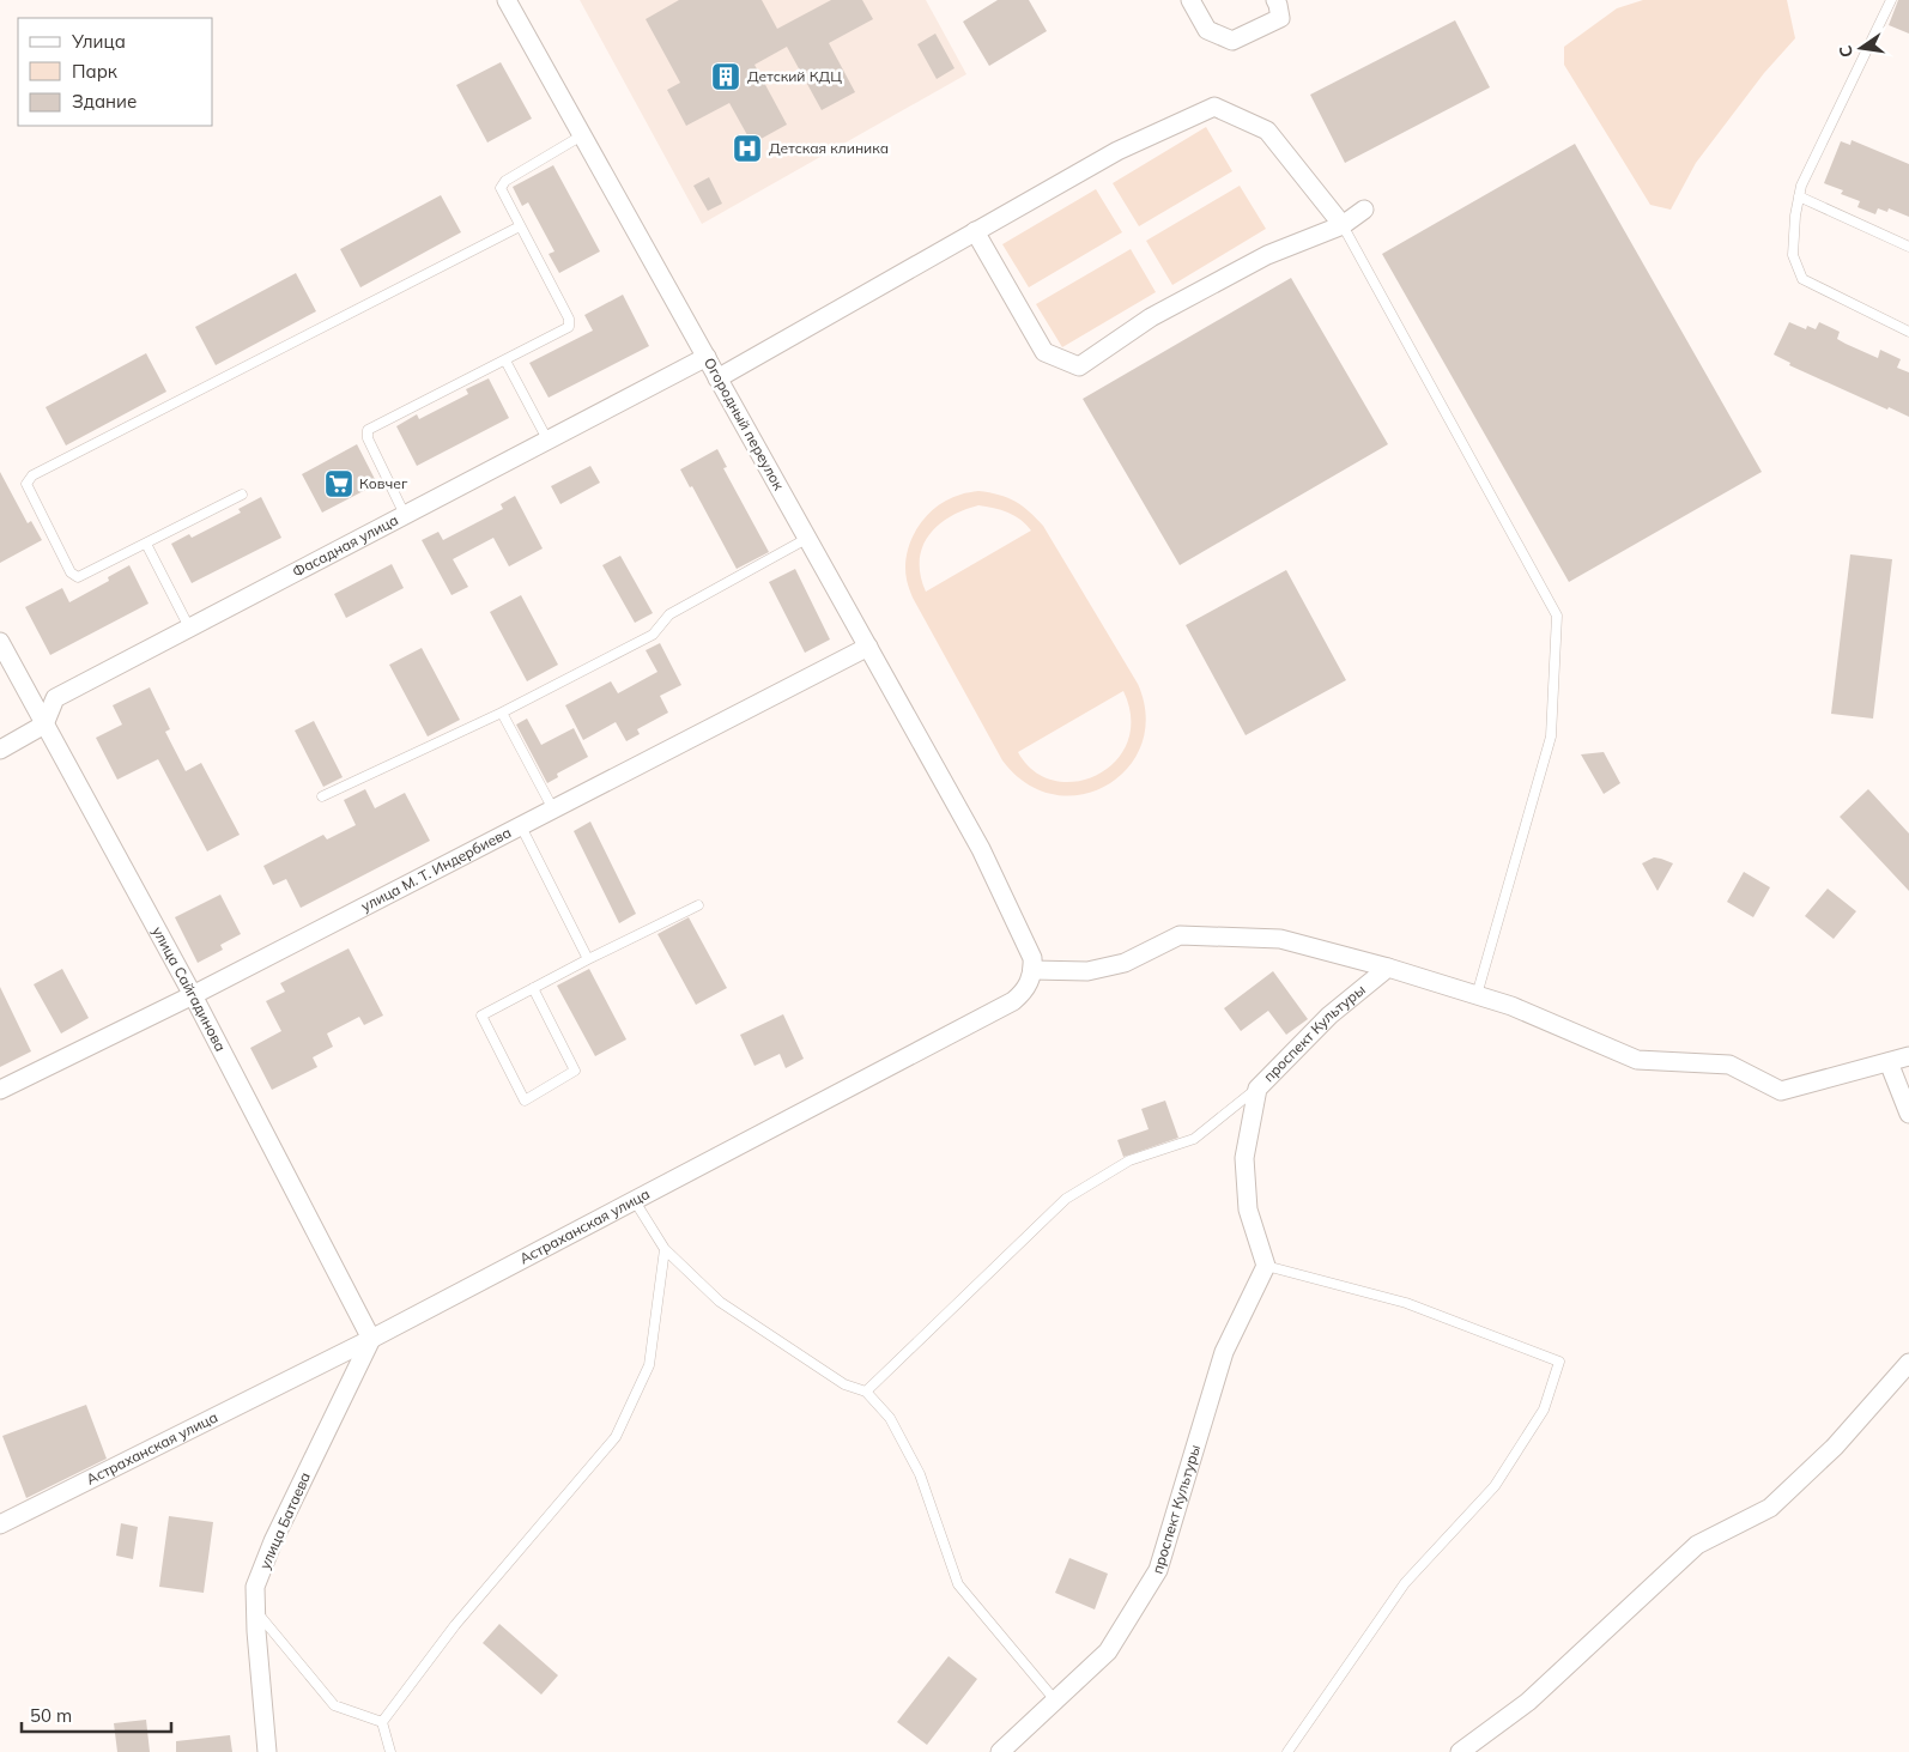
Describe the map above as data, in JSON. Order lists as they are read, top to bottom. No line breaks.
{"streets":{"street":["Огородный переулок","Фасадная улица","улица М. Т. Индербиева","улица Сайгадинова","проспект Культуры","Астраханская улица","улица Батаева"]},"crossings":[["Огородный переулок","Фасадная улица"],["Огородный переулок","улица М. Т. Индербиева"],["Огородный переулок","Астраханская улица"],["Фасадная улица","улица Сайгадинова"],["улица М. Т. Индербиева","улица Сайгадинова"],["улица Сайгадинова","Астраханская улица"],["улица Сайгадинова","улица Батаева"],["Астраханская улица","улица Батаева"]],"places":{"building":["Детский КДЦ"],"hospital":["Детская клиника"],"supermarket":["Ковчег"]},"legend":["Улица","Парк","Здание"],"scale_bar":"50 m","north":"left"}
